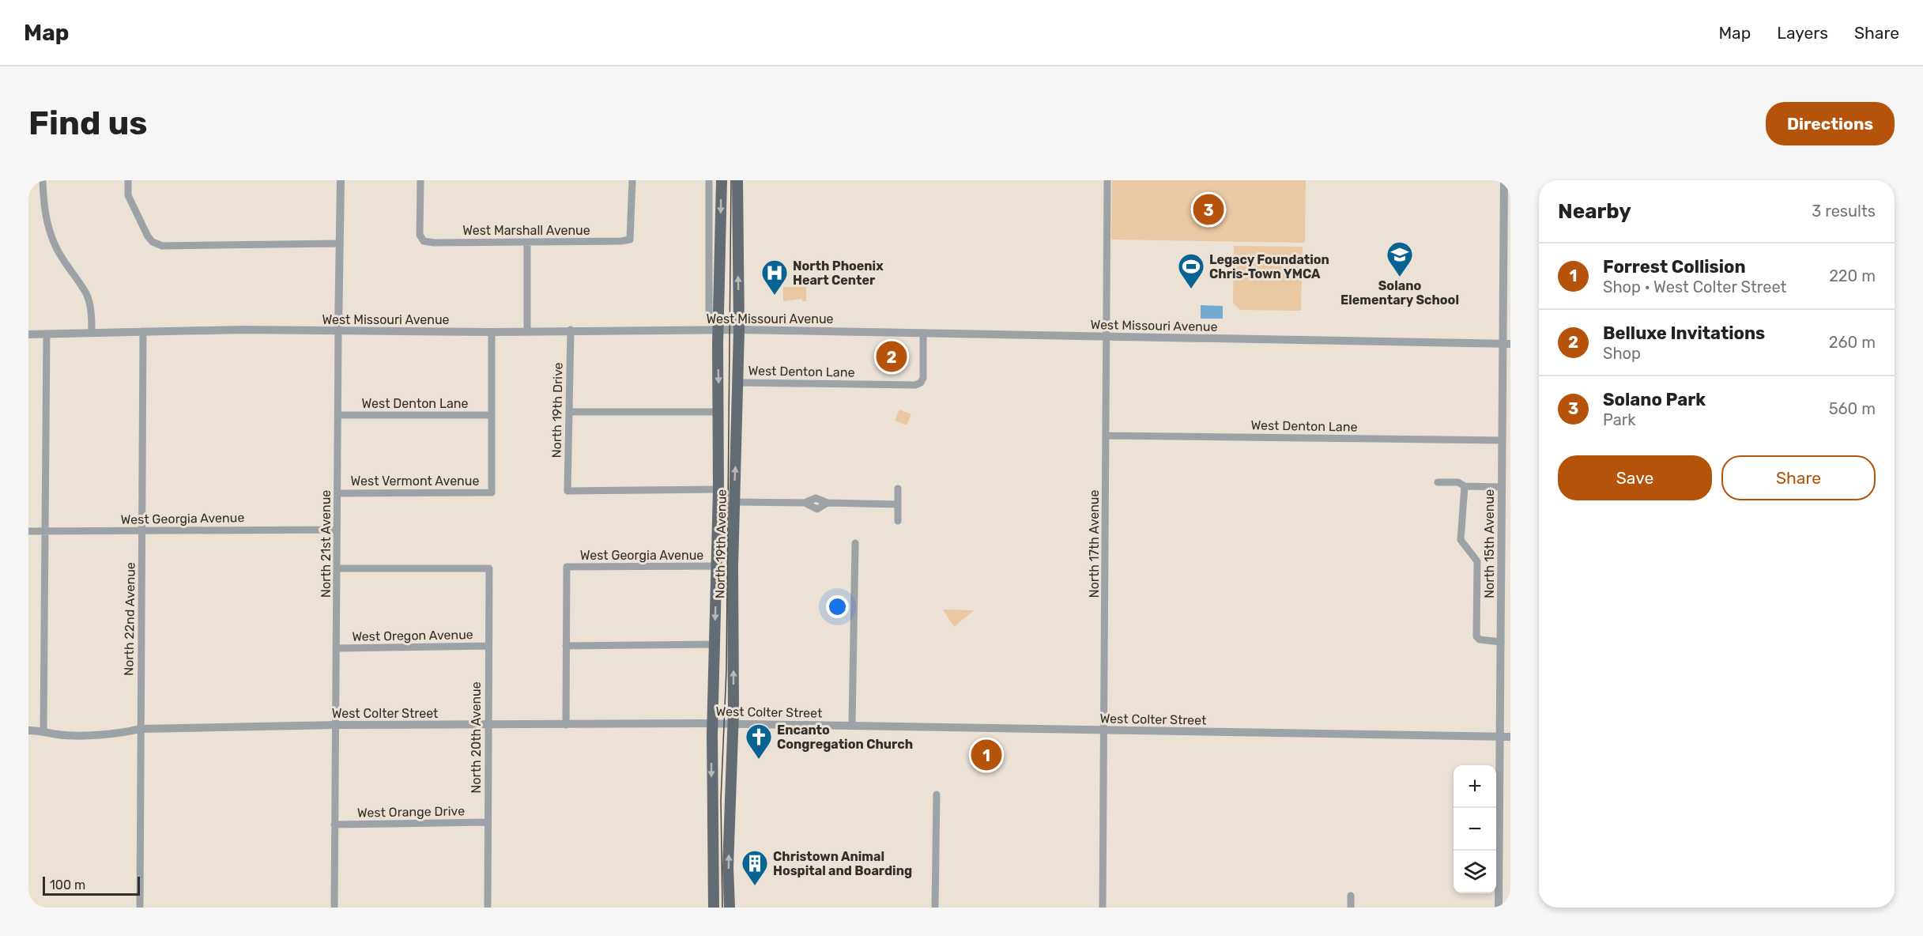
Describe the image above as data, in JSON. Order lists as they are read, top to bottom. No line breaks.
{"streets":{"main road":["North 19th Avenue"],"street":["West Marshall Avenue","West Missouri Avenue","West Denton Lane","North 19th Drive","West Vermont Avenue","West Georgia Avenue","North 21st Avenue","North 17th Avenue","North 15th Avenue","North 22nd Avenue","West Oregon Avenue","West Colter Street","North 20th Avenue","West Orange Drive"]},"crossings":[["West Missouri Avenue","West Denton Lane"],["West Missouri Avenue","North 19th Drive"],["West Missouri Avenue","North 21st Avenue"],["West Missouri Avenue","North 19th Avenue"],["West Missouri Avenue","North 17th Avenue"],["West Missouri Avenue","North 15th Avenue"],["West Missouri Avenue","North 22nd Avenue"],["West Denton Lane","West Vermont Avenue"],["West Denton Lane","North 21st Avenue"],["West Denton Lane","North 19th Avenue"],["West Denton Lane","North 17th Avenue"],["West Denton Lane","North 15th Avenue"],["North 19th Drive","North 19th Avenue"],["West Vermont Avenue","North 21st Avenue"],["West Georgia Avenue","North 21st Avenue"],["West Georgia Avenue","North 19th Avenue"],["West Georgia Avenue","North 22nd Avenue"],["North 21st Avenue","West Oregon Avenue"],["North 21st Avenue","West Colter Street"],["North 21st Avenue","North 20th Avenue"],["North 21st Avenue","West Orange Drive"],["North 19th Avenue","West Colter Street"],["North 17th Avenue","West Colter Street"],["North 15th Avenue","West Colter Street"],["North 22nd Avenue","West Colter Street"],["West Oregon Avenue","North 20th Avenue"],["West Colter Street","North 20th Avenue"],["North 20th Avenue","West Orange Drive"]],"places":{"school or university":["Solano Elementary School"],"sports":["Legacy Foundation Chris-Town YMCA"],"hospital":["North Phoenix Heart Center"],"church":["Encanto Congregation Church"],"building":["Christown Animal Hospital and Boarding"]},"scale_bar":"100 m","page":{"header":"Map","nav":["Map","Layers","Share"],"buttons":["Directions",["Save","Share"]],"title":"Find us","heading":["Nearby","3 results"],"pins":["3","2","1"],"list":[{"mark":"1","name":"Forrest Collision","note":"Shop · West Colter Street","value":"220 m"},{"mark":"2","name":"Belluxe Invitations","note":"Shop","value":"260 m"},{"mark":"3","name":"Solano Park","note":"Park","value":"560 m"}],"map_buttons":["+","−"],"scale":"100 m"}}
